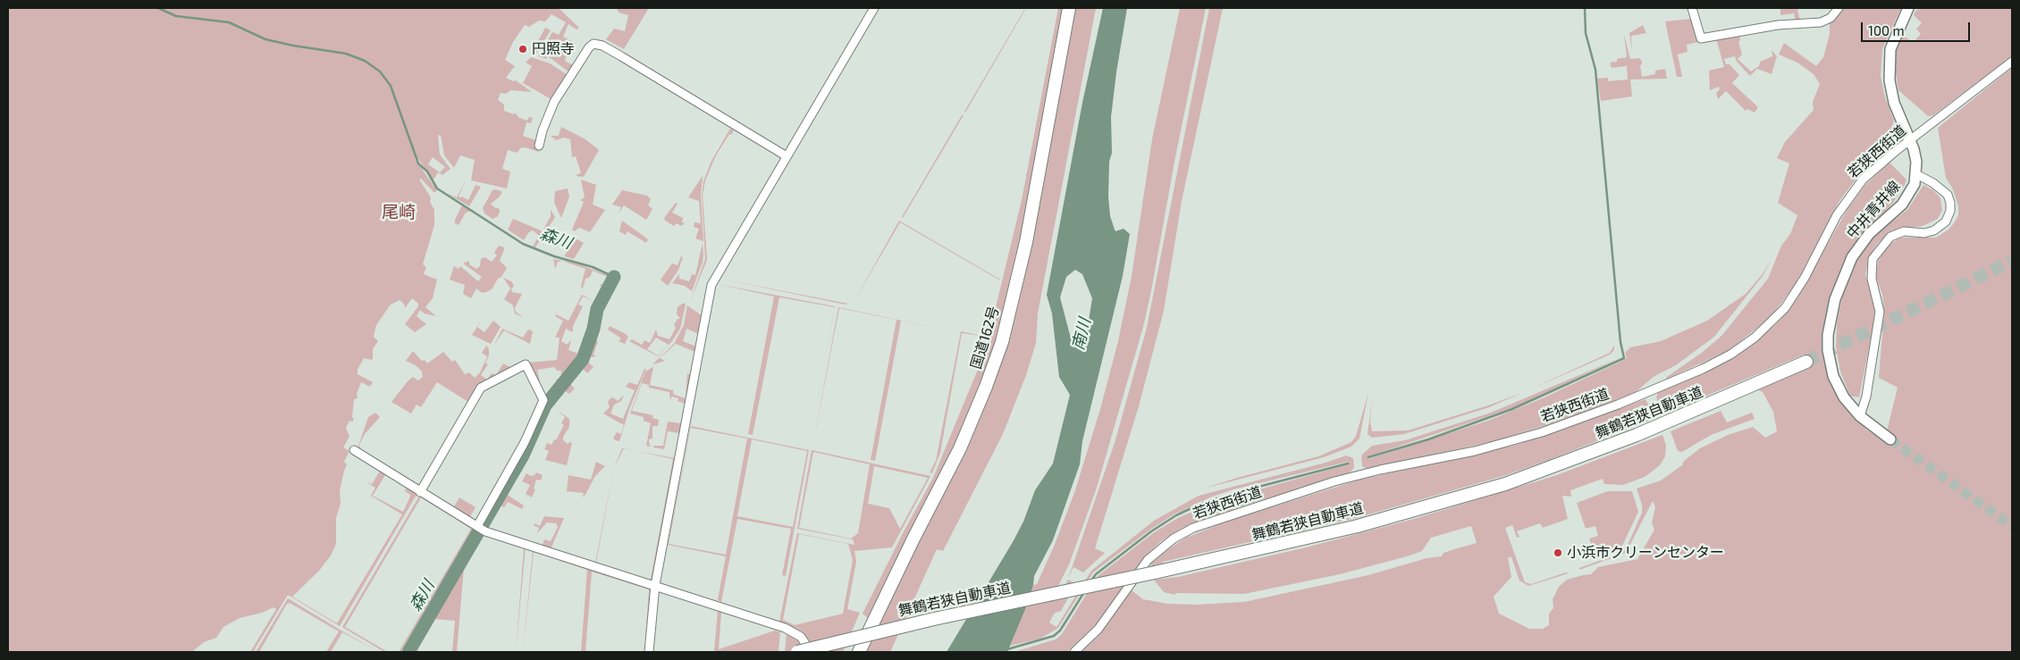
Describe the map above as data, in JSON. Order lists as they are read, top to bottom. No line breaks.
{"streets":{"highway":["国道162号","舞鶴若狭自動車道"],"main road":["中井青井線"],"street":["若狭西街道"]},"crossings":[["若狭西街道","中井青井線"]],"districts":["尾崎"],"water":["森川","南川"],"places":["円照寺","小浜市クリーンセンター"],"scale_bar":"100 m"}
